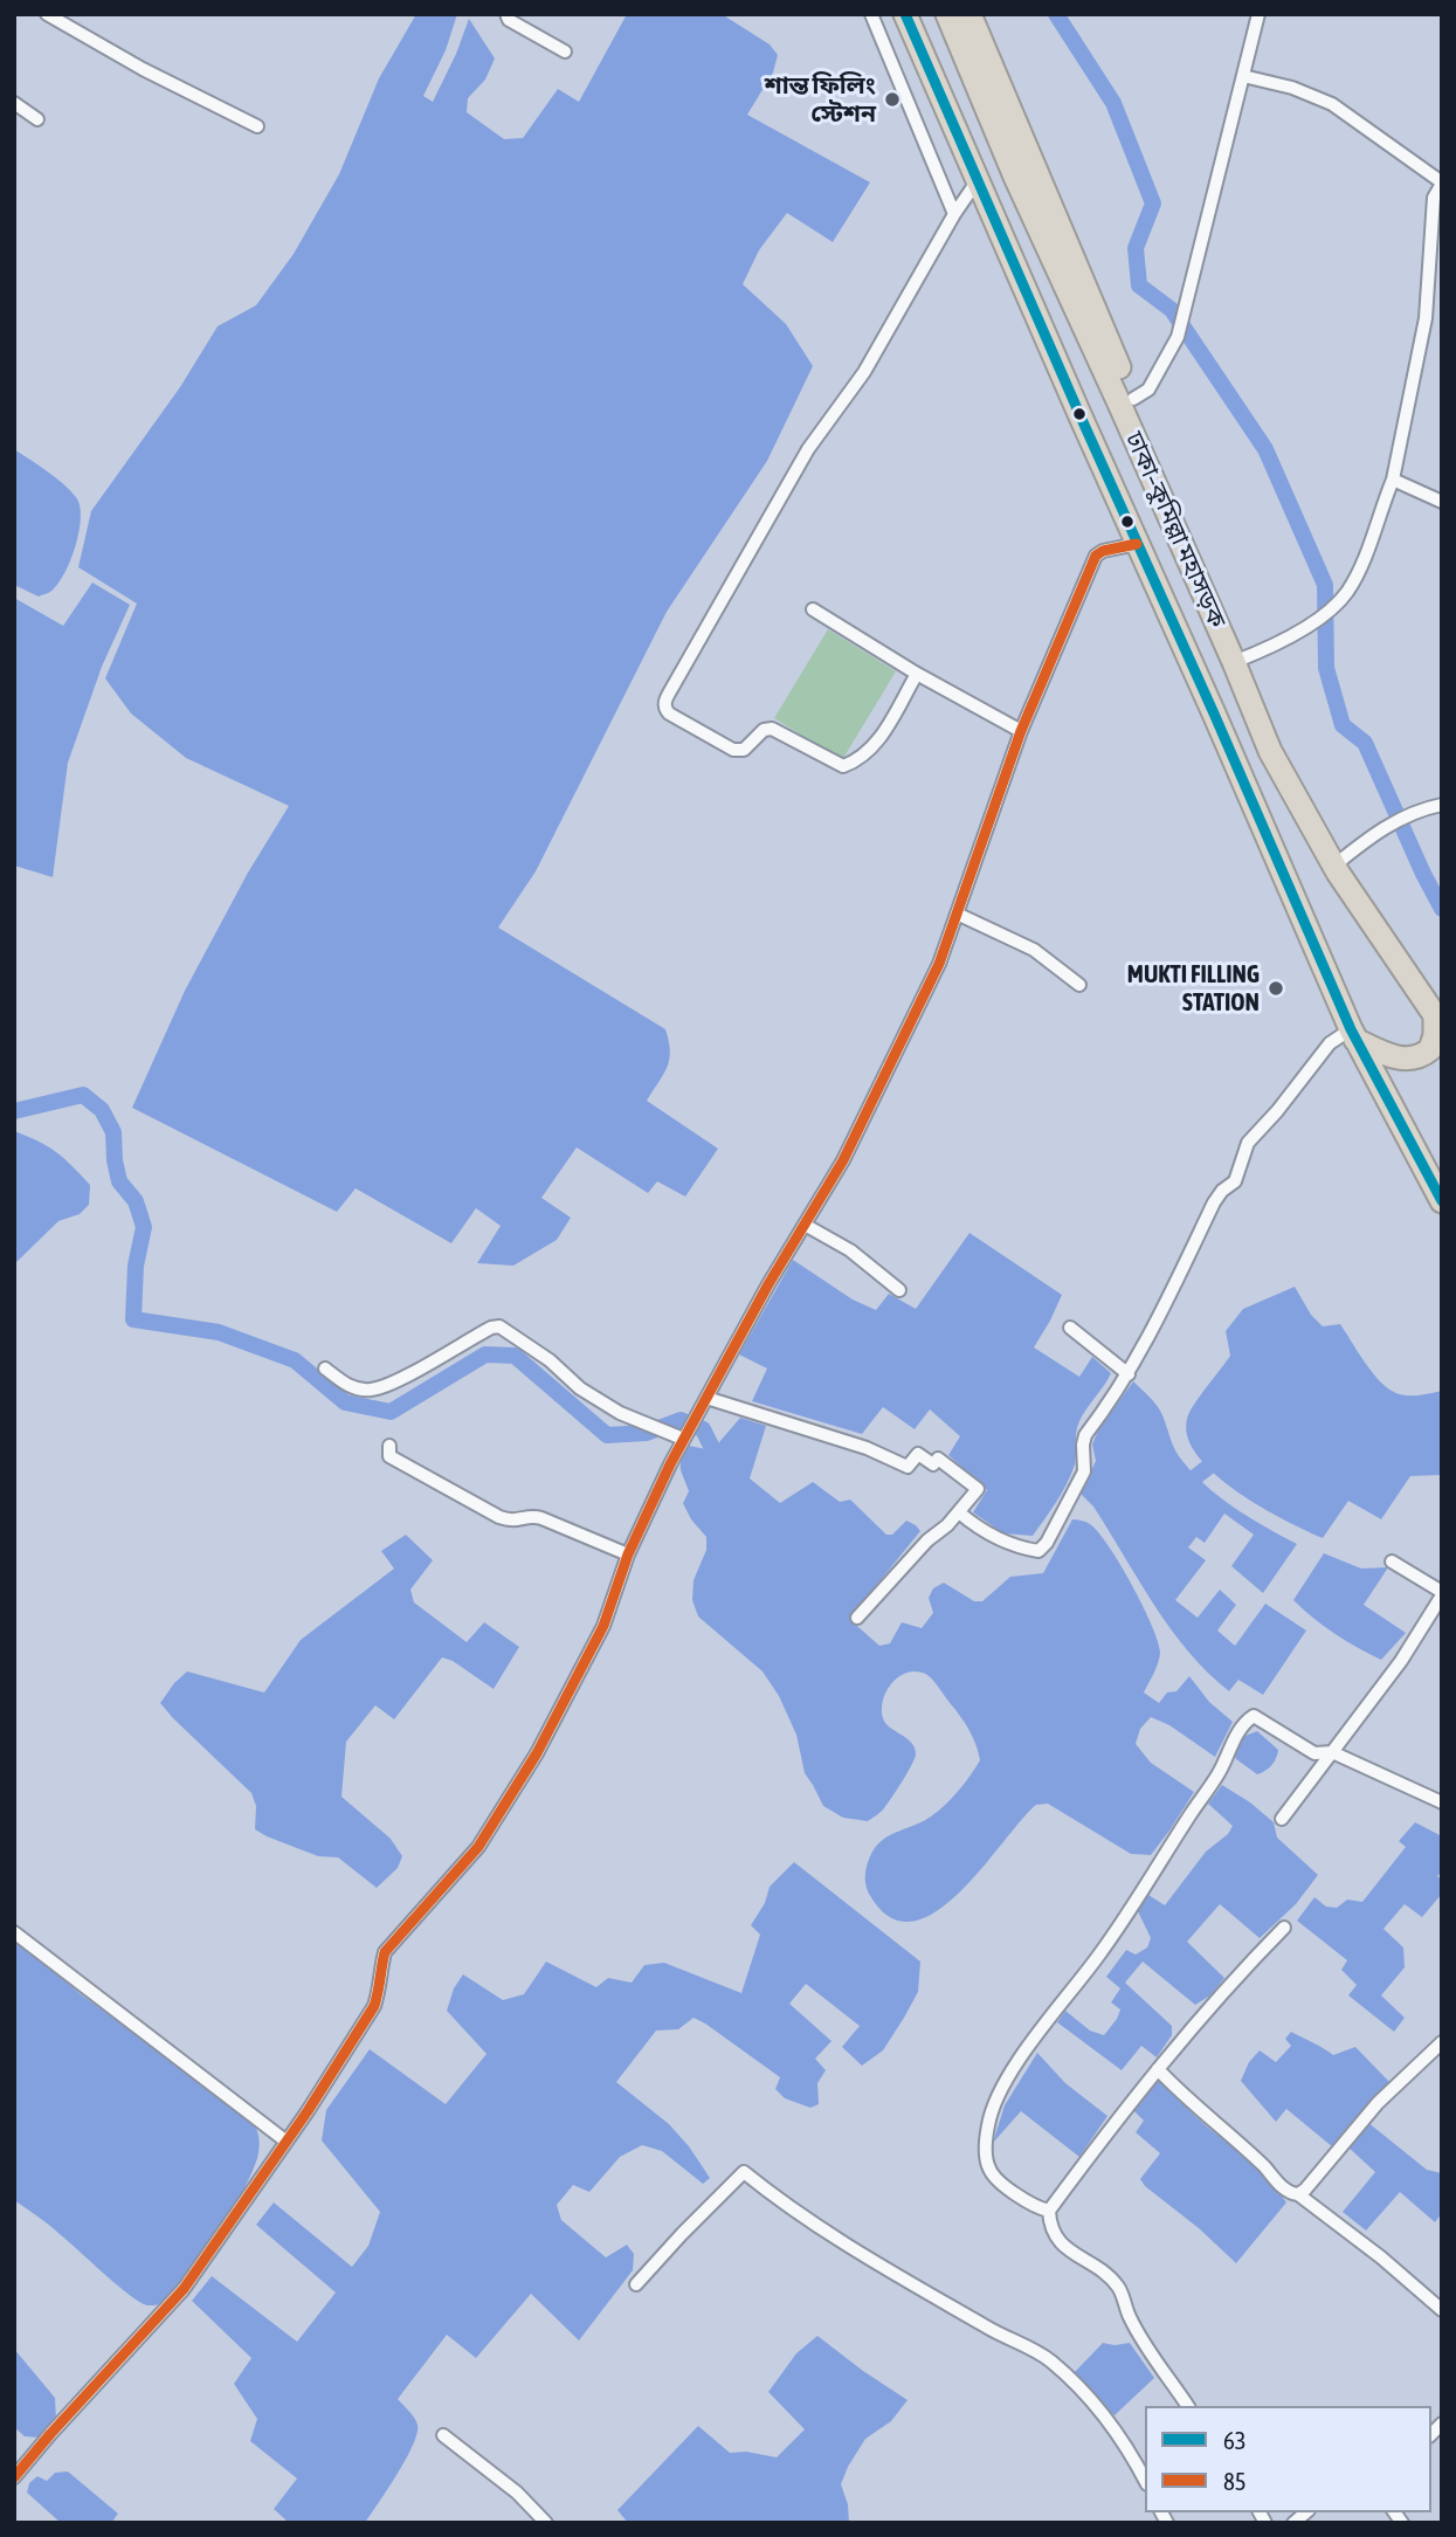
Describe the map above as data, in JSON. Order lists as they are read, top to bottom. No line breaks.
{"streets":{"highway":["ঢাকা–কুমিল্লা মহাসড়ক"]},"places":["শান্ত ফিলিং স্টেশন","MUKTI FILLING STATION"],"lines":["transit line 63","transit line 85"],"legend":["63","85"]}
